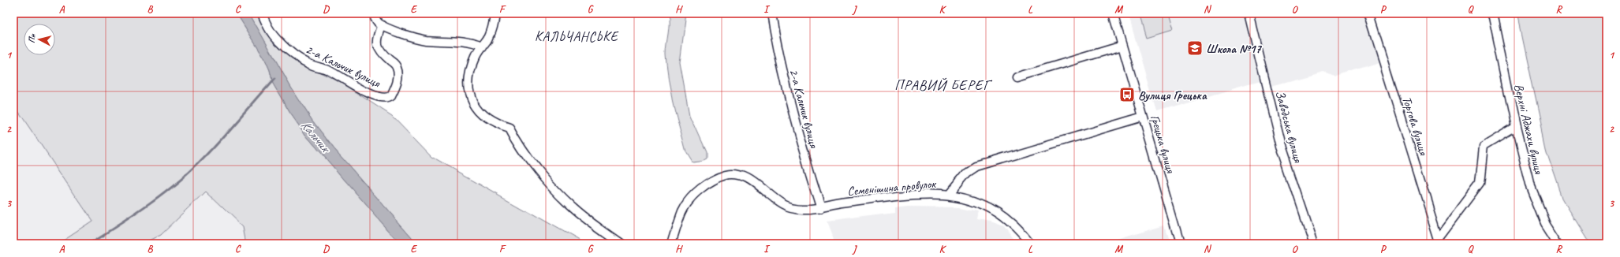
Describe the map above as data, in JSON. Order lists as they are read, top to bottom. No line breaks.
{"streets":{"street":["2-а Кальчик вулиця","Торгова вулиця","Заводська вулиця","Верхні Аджахи вулиця","Грецька вулиця","Семенішина провулок"]},"crossings":[["2-а Кальчик вулиця","Семенішина провулок"],["Грецька вулиця","Семенішина провулок"]],"districts":["КАЛЬЧАНСЬКЕ","ПРАВИЙ БЕРЕГ"],"water":["Кальчик"],"places":{"school or university":["Школа №17"],"bus stop":["Вулиця Грецька"]},"north":"left","grid":{"columns":["A","B","C","D","E","F","G","H","I","J","K","L","M","N","O","P","Q","R"],"rows":["1","2","3"]}}
